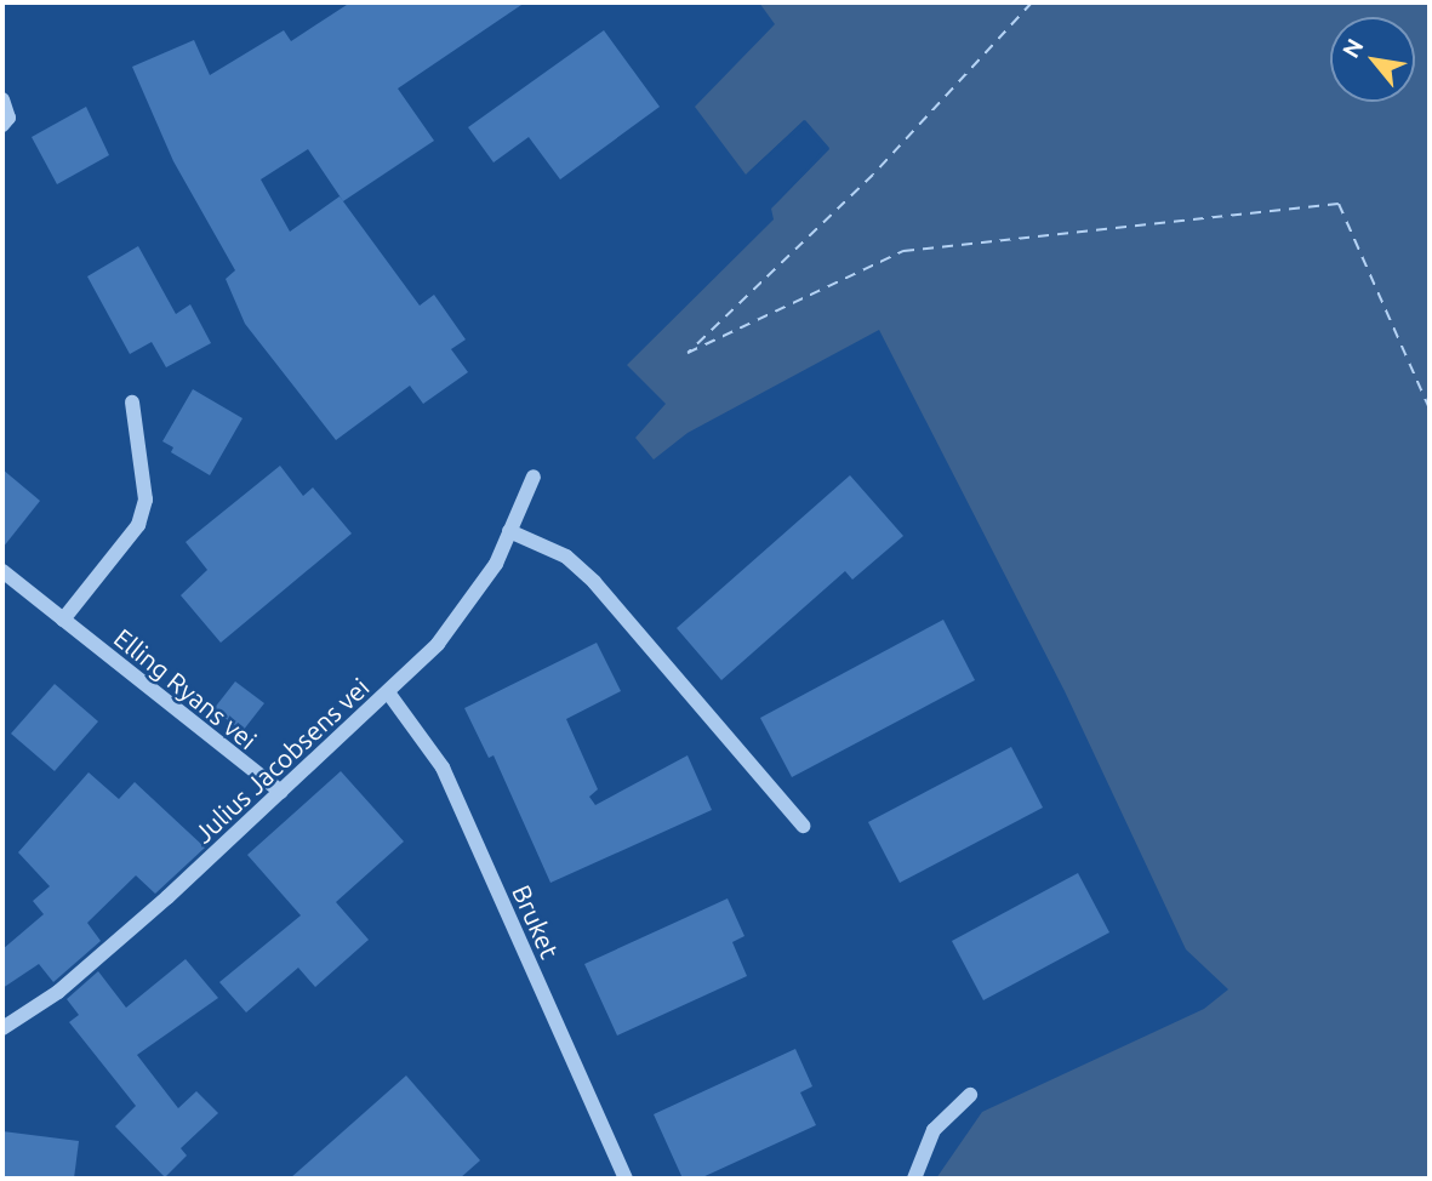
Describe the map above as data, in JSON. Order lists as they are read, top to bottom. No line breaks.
{"streets":{"street":["Elling Ryans vei","Julius Jacobsens vei","Bruket"]},"crossings":[["Elling Ryans vei","Julius Jacobsens vei"],["Julius Jacobsens vei","Bruket"]],"north":"top left"}
